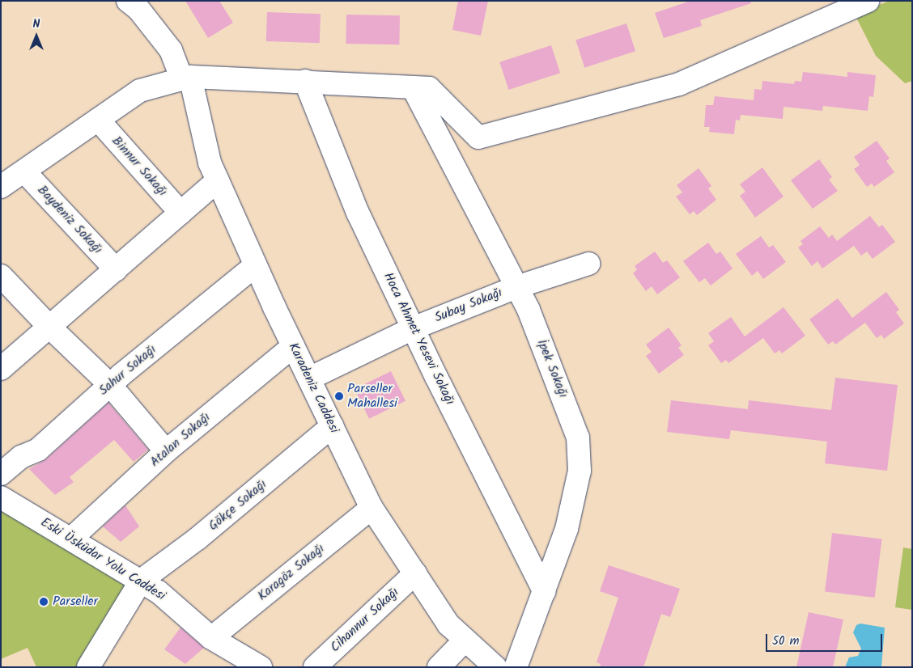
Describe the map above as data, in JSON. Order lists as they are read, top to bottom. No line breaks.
{"streets":{"street":["Binnur Sokağı","Baydeniz Sokağı","Subay Sokağı","Hoca Ahmet Yesevi Sokağı","İpek Sokağı","Sahur Sokağı","Karadeniz Caddesi","Atalan Sokağı","Gökçe Sokağı","Eski Üsküdar Yolu Caddesi","Karagöz Sokağı","Cihannur Sokağı"]},"crossings":[["Subay Sokağı","Hoca Ahmet Yesevi Sokağı"],["Subay Sokağı","İpek Sokağı"],["Subay Sokağı","Karadeniz Caddesi"],["Hoca Ahmet Yesevi Sokağı","İpek Sokağı"],["Sahur Sokağı","Karadeniz Caddesi"],["Karadeniz Caddesi","Atalan Sokağı"],["Karadeniz Caddesi","Gökçe Sokağı"],["Karadeniz Caddesi","Karagöz Sokağı"],["Karadeniz Caddesi","Cihannur Sokağı"],["Atalan Sokağı","Eski Üsküdar Yolu Caddesi"],["Gökçe Sokağı","Eski Üsküdar Yolu Caddesi"],["Eski Üsküdar Yolu Caddesi","Karagöz Sokağı"]],"places":["Parseller Mahallesi","Parseller"],"scale_bar":"50 m","north":"top"}
